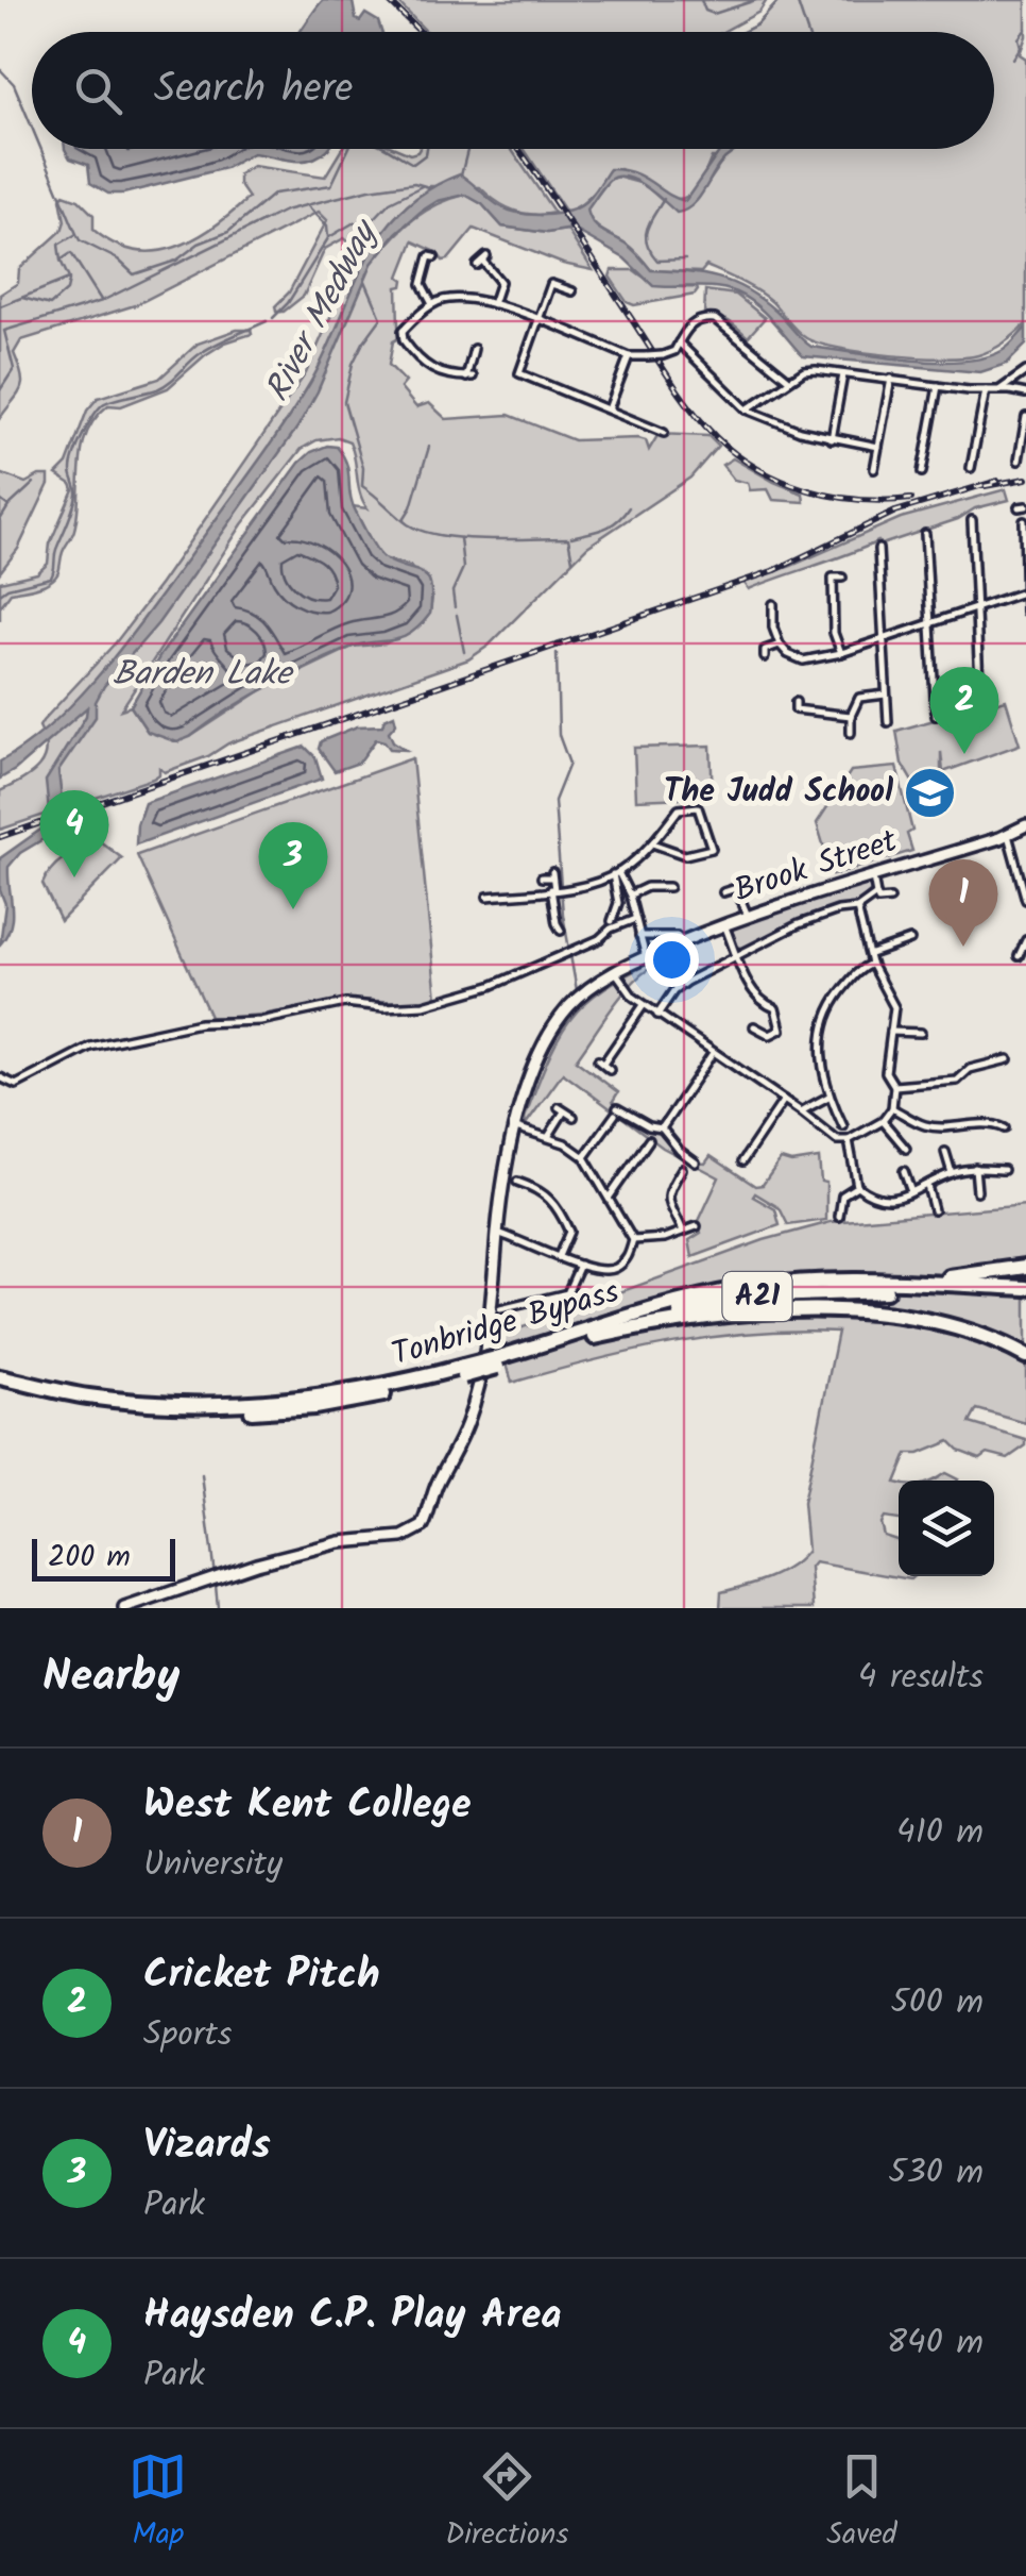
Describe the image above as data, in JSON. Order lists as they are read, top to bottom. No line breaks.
{"streets":{"highway":["A21","Tonbridge Bypass"],"street":["Brook Street"]},"water":["River Medway","Barden Lake"],"places":{"school or university":["The Judd School"]},"scale_bar":"200 m","page":{"search":"Search here","pins":["2","4","3","1"],"scale":"200 m","heading":["Nearby","4 results"],"list":[{"mark":"1","name":"West Kent College","note":"University","value":"410 m"},{"mark":"2","name":"Cricket Pitch","note":"Sports","value":"500 m"},{"mark":"3","name":"Vizards","note":"Park","value":"530 m"},{"mark":"4","name":"Haysden C.P. Play Area","note":"Park","value":"840 m"}],"nav":["Map","Directions","Saved"]}}
